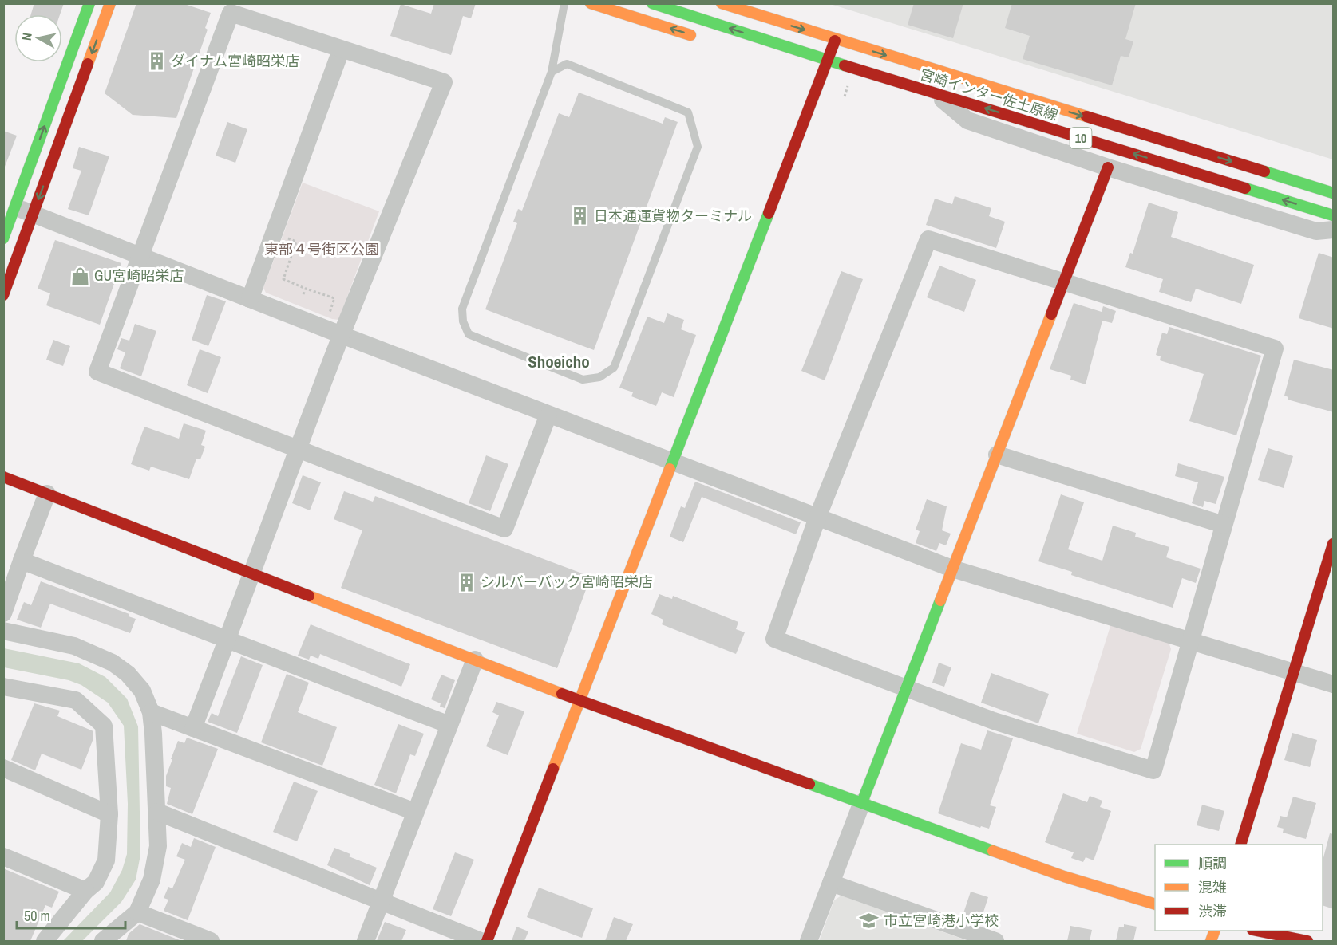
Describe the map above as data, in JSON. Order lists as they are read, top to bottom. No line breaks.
{"streets":{"street":["宮崎インター佐土原線","10"]},"crossings":[["宮崎インター佐土原線","10"]],"districts":["Shoeicho"],"parks":["東部４号街区公園"],"places":{"building":["ダイナム宮崎昭栄店","日本通運貨物ターミナル","シルバーバック宮崎昭栄店"],"shop":["GU宮崎昭栄店"],"school or university":["市立宮崎港小学校"]},"legend":["順調","混雑","渋滞"],"scale_bar":"50 m","north":"left"}
